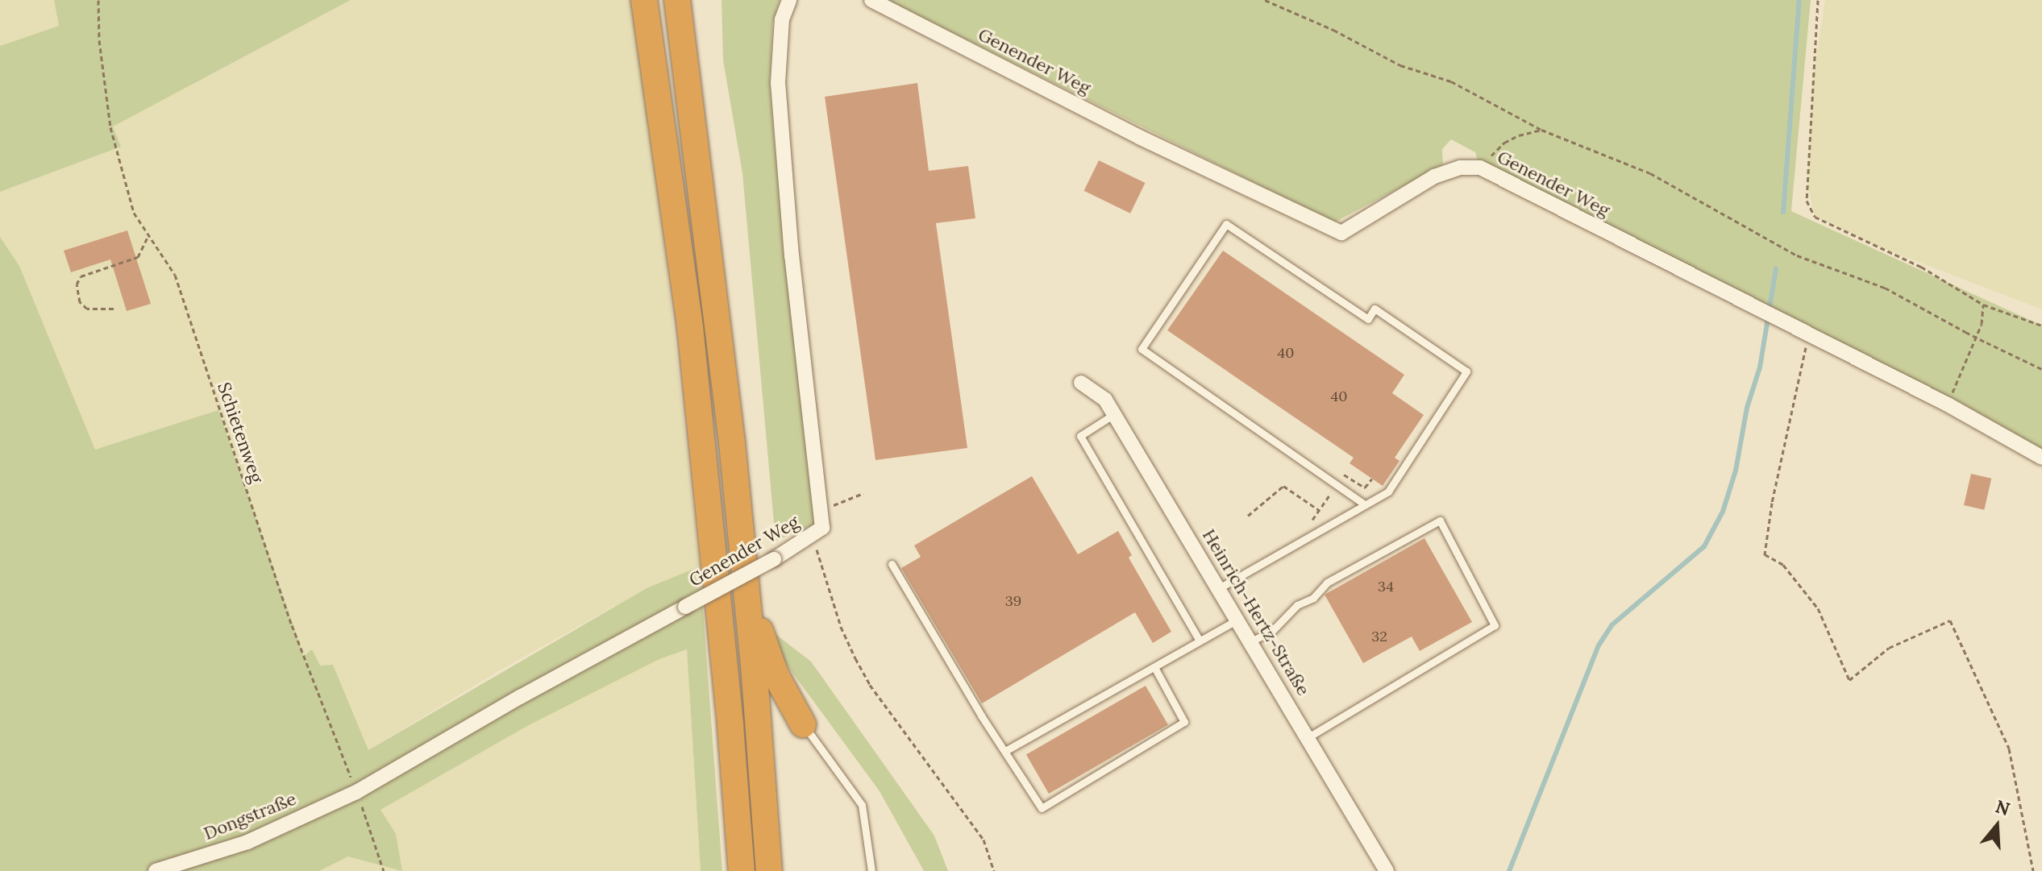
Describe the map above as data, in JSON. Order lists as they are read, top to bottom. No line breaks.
{"streets":{"street":["Genender Weg","Heinrich-Hertz-Straße","Dongstraße"],"path":["Schietenweg"]},"crossings":[["Genender Weg","Schietenweg"],["Genender Weg","Dongstraße"],["Schietenweg","Dongstraße"]],"house_numbers":["40","40","34","39","32"],"north":"top"}
